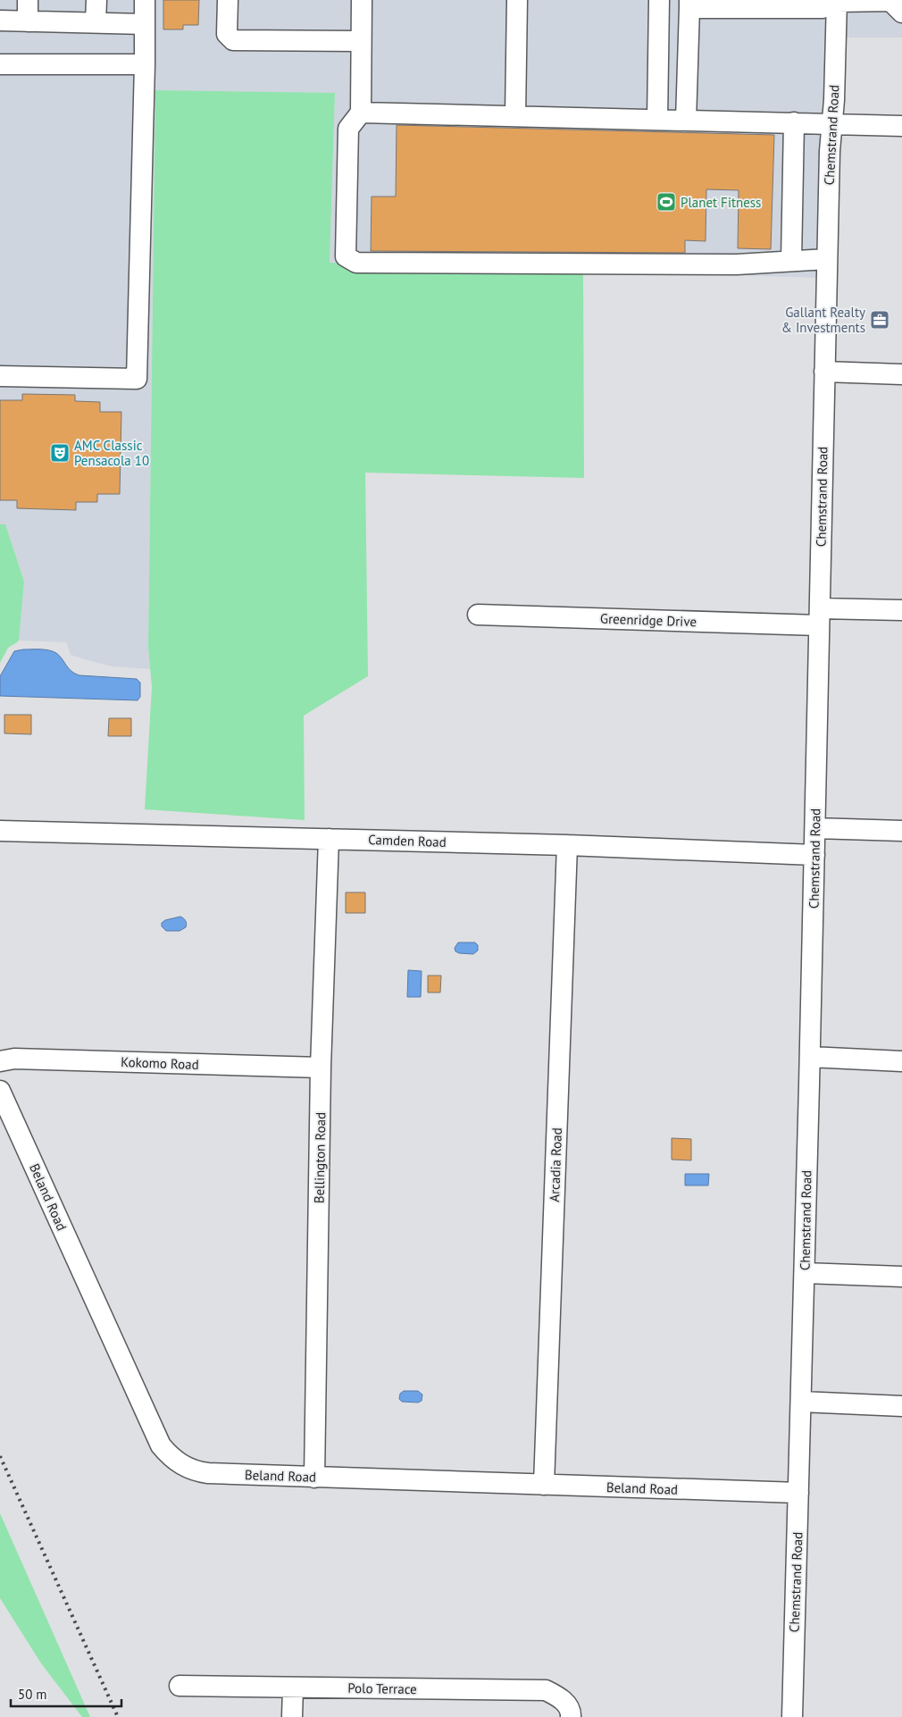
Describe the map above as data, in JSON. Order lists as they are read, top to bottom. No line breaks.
{"streets":{"street":["Chemstrand Road","Greenridge Drive","Camden Road","Kokomo Road","Bellington Road","Arcadia Road","Beland Road","Polo Terrace"]},"crossings":[["Chemstrand Road","Greenridge Drive"],["Chemstrand Road","Camden Road"],["Chemstrand Road","Beland Road"],["Camden Road","Bellington Road"],["Camden Road","Arcadia Road"],["Kokomo Road","Bellington Road"],["Bellington Road","Beland Road"],["Arcadia Road","Beland Road"]],"places":{"sports":["Planet Fitness"],"office":["Gallant Realty & Investments"],"theatre":["AMC Classic Pensacola 10"]},"scale_bar":"50 m"}
